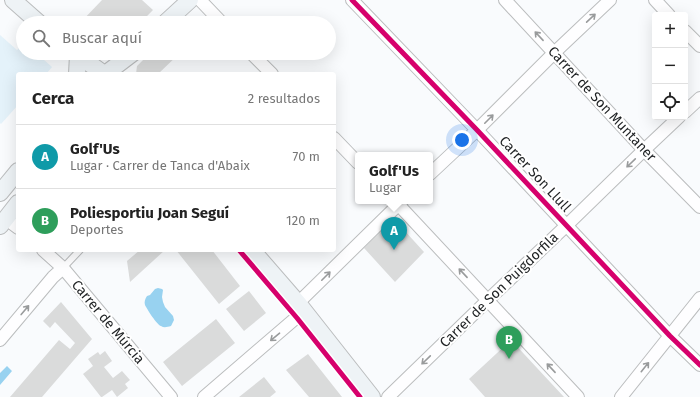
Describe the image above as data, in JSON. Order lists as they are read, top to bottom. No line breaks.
{"streets":{"street":["Carrer de Son Muntaner","Carrer Son Llull","Carrer de Son Puigdorfila","Carrer de Múrcia"]},"crossings":[["Carrer de Son Muntaner","Carrer de Son Puigdorfila"],["Carrer Son Llull","Carrer de Son Puigdorfila"]],"one_way":["Carrer de Son Puigdorfila"],"page":{"map_buttons":["+","−"],"search":"Buscar aquí","heading":["Cerca","2 resultados"],"list":[{"mark":"A","name":"Golf'Us","note":"Lugar · Carrer de Tanca d'Abaix","value":"70 m"},{"mark":"B","name":"Poliesportiu Joan Seguí","note":"Deportes","value":"120 m"}],"popup":["Golf'Us","Lugar"],"pins":["A","B"]}}
